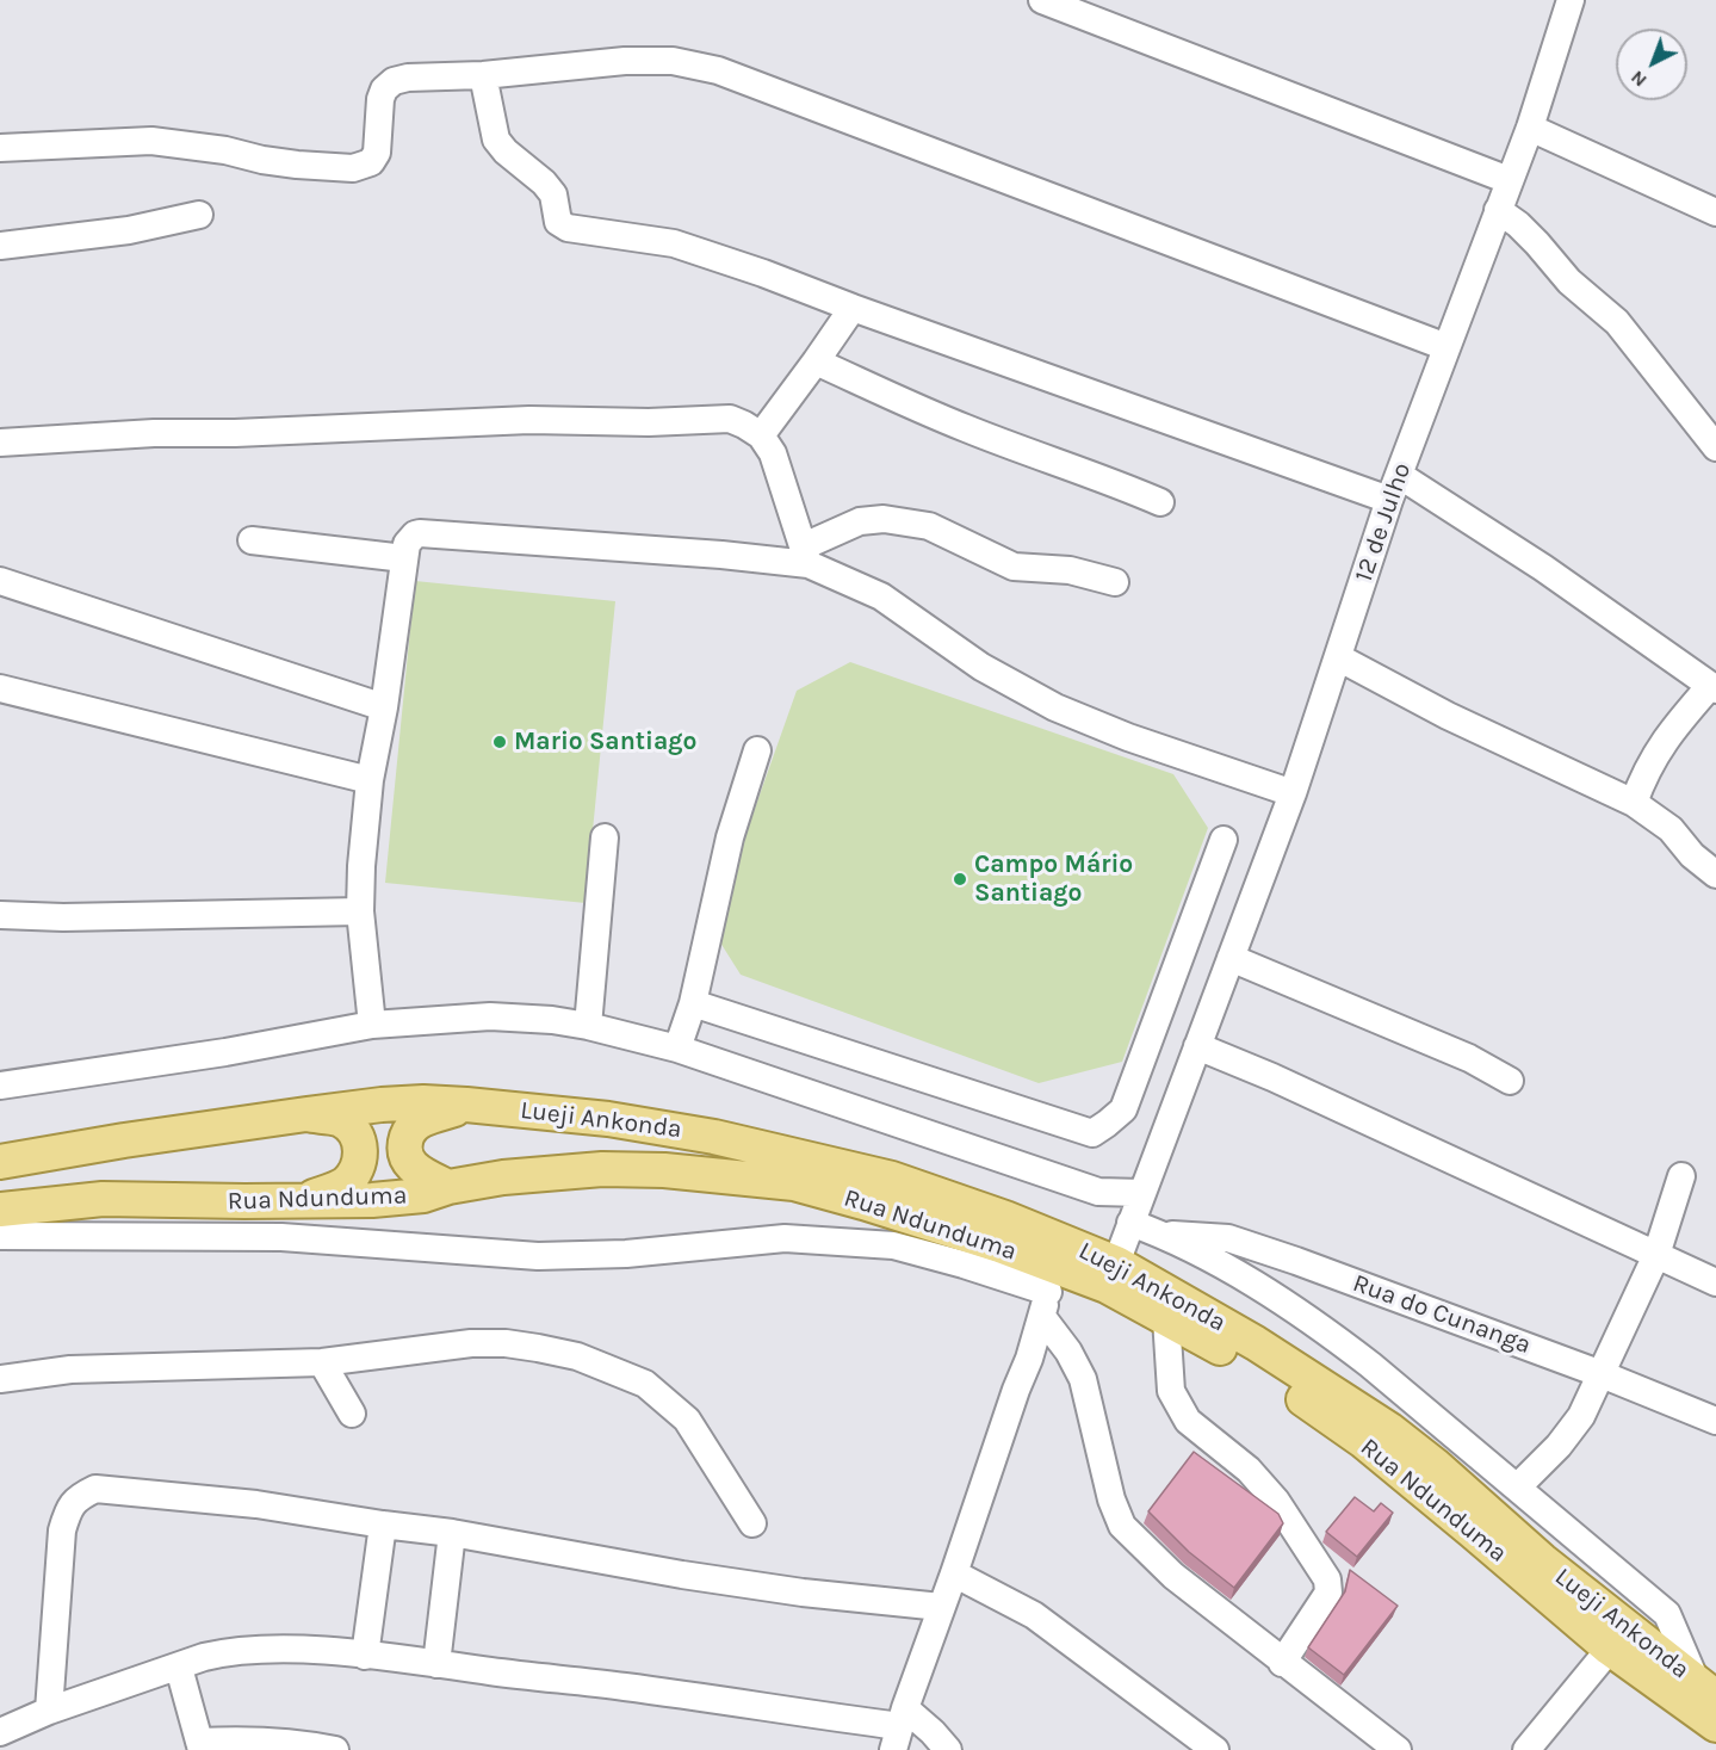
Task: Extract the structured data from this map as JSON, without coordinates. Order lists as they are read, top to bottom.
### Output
{
  "streets": {
    "main road": ["Lueji Ankonda", "Rua Ndunduma"],
    "street": ["12 de Julho", "Rua do Cunanga"]
  },
  "crossings": [
    ["12 de Julho", "Lueji Ankonda"],
    ["Lueji Ankonda", "Rua do Cunanga"]
  ],
  "places": ["Mario Santiago", "Campo Mário Santiago"],
  "north": "bottom left"
}
